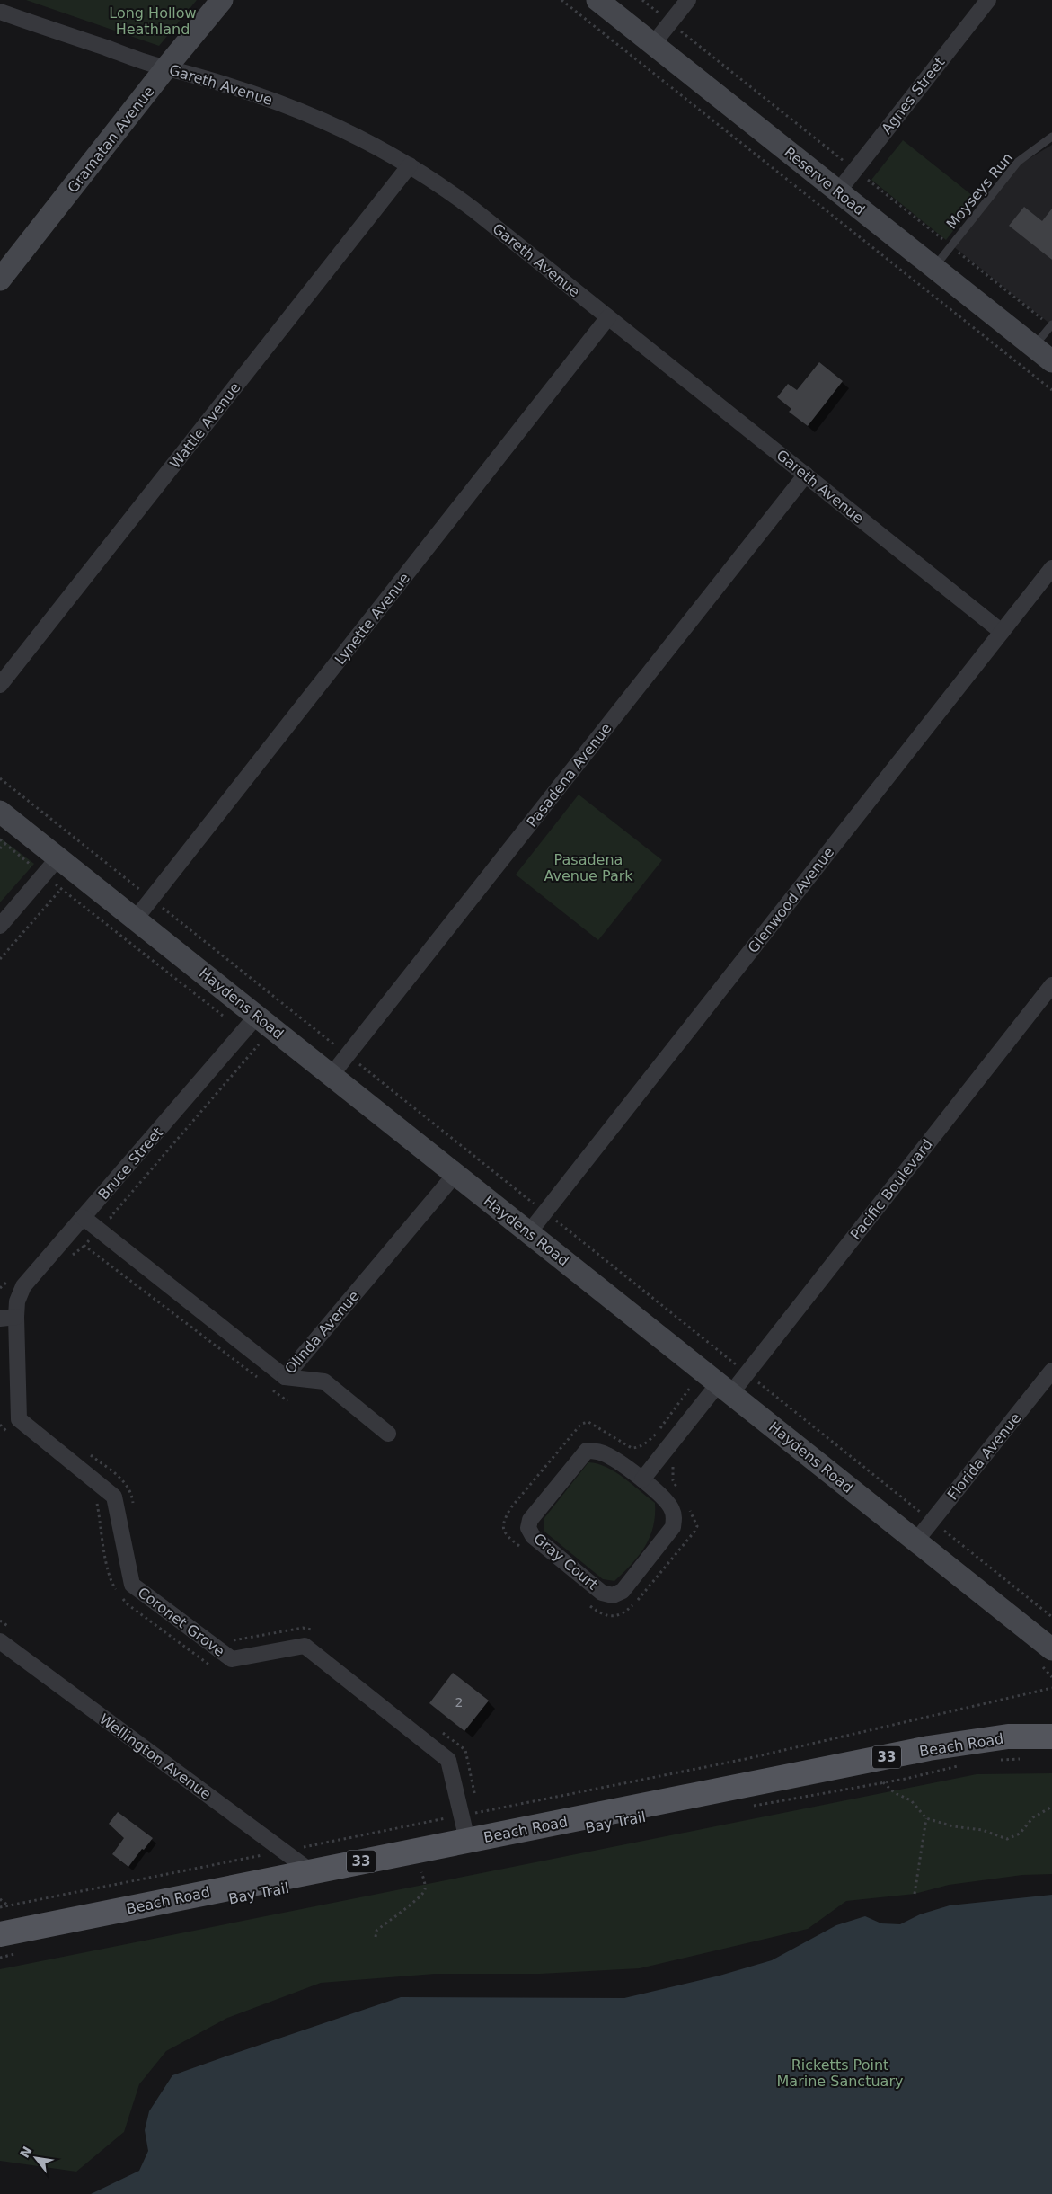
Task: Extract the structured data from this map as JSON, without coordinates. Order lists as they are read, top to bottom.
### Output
{
  "streets": {
    "main road": ["Beach Road", "33"],
    "street": [
      "Gareth Avenue",
      "Agnes Street",
      "Gramatan Avenue",
      "Reserve Road",
      "Wattle Avenue",
      "Lynette Avenue",
      "Pasadena Avenue",
      "Glenwood Avenue",
      "Haydens Road",
      "Bruce Street",
      "Pacific Boulevard",
      "Olinda Avenue",
      "Florida Avenue",
      "Gray Court",
      "Coronet Grove",
      "Wellington Avenue"
    ],
    "lane": ["Moyseys Run"]
  },
  "crossings": [
    ["Gareth Avenue", "Gramatan Avenue"],
    ["Gareth Avenue", "Wattle Avenue"],
    ["Gareth Avenue", "Lynette Avenue"],
    ["Gareth Avenue", "Pasadena Avenue"],
    ["Gareth Avenue", "Glenwood Avenue"],
    ["Agnes Street", "Reserve Road"],
    ["Reserve Road", "Moyseys Run"],
    ["Lynette Avenue", "Haydens Road"],
    ["Pasadena Avenue", "Haydens Road"],
    ["Glenwood Avenue", "Haydens Road"],
    ["Haydens Road", "Bruce Street"],
    ["Haydens Road", "Pacific Boulevard"],
    ["Haydens Road", "Olinda Avenue"],
    ["Haydens Road", "Florida Avenue"],
    ["Bruce Street", "Olinda Avenue"],
    ["Bruce Street", "Coronet Grove"],
    ["Coronet Grove", "Beach Road"],
    ["Beach Road", "Wellington Avenue"]
  ],
  "parks": ["Long Hollow Heathland", "Pasadena Avenue Park", "Ricketts Point Marine Sanctuary"],
  "house_numbers": ["2"],
  "north": "top left"
}
